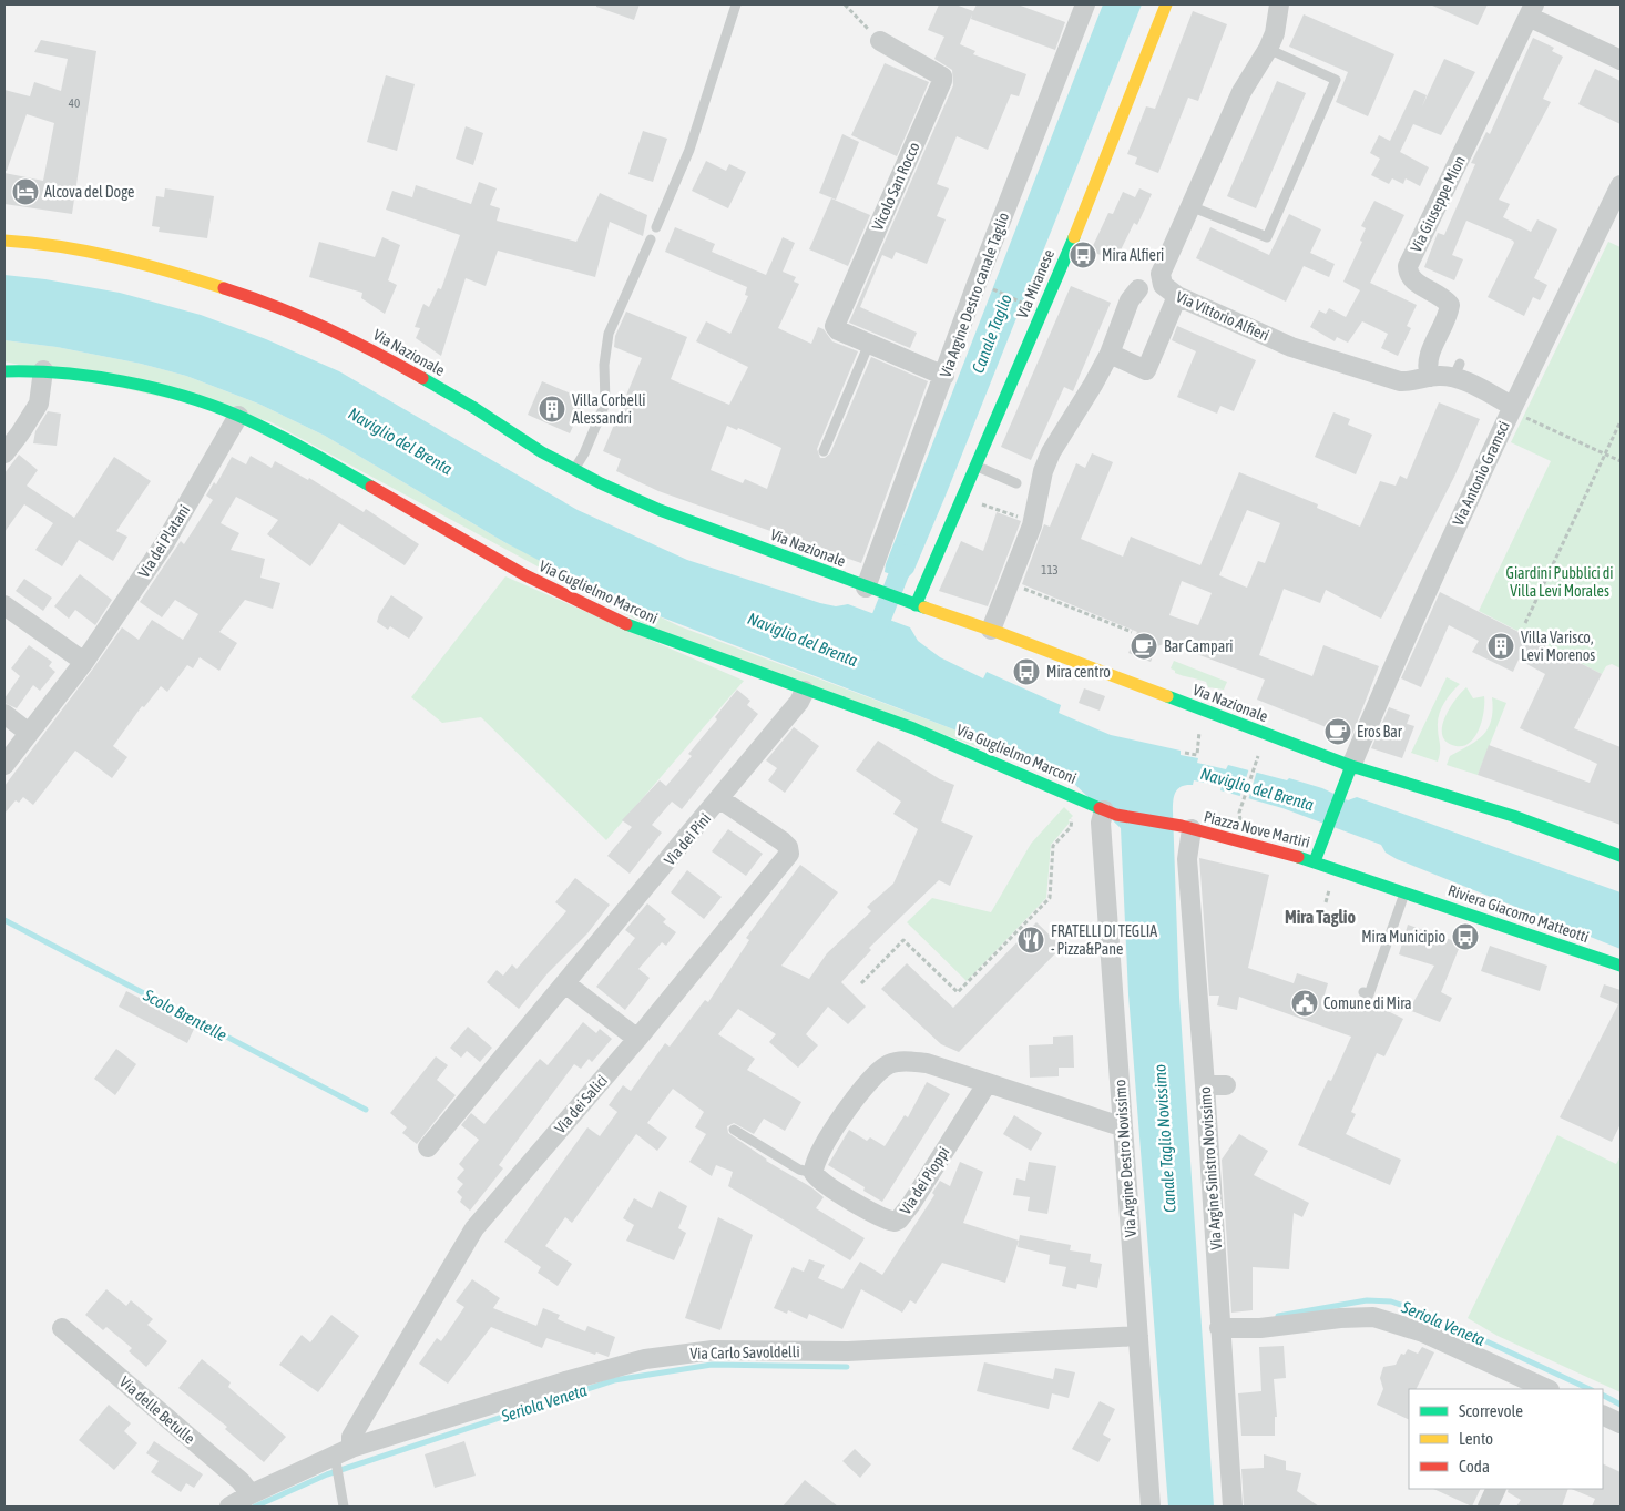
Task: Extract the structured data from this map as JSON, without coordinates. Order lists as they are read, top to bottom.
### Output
{
  "streets": {
    "main road": [
      "Via Miranese",
      "Via Nazionale",
      "Via Guglielmo Marconi",
      "Piazza Nove Martiri",
      "Riviera Giacomo Matteotti"
    ],
    "street": [
      "Vicolo San Rocco",
      "Via Giuseppe Mion",
      "Via Argine Destro canale Taglio",
      "Via Vittorio Alfieri",
      "Via Antonio Gramsci",
      "Via dei Platani",
      "Via dei Pini",
      "Via dei Salici",
      "Via Argine Destro Novissimo",
      "Via Argine Sinistro Novissimo",
      "Via dei Pioppi",
      "Via Carlo Savoldelli",
      "Via delle Betulle"
    ]
  },
  "crossings": [
    ["Vicolo San Rocco", "Via Argine Destro canale Taglio"],
    ["Via Giuseppe Mion", "Via Vittorio Alfieri"],
    ["Via Miranese", "Via Nazionale"],
    ["Via Argine Destro canale Taglio", "Via Nazionale"],
    ["Via Vittorio Alfieri", "Via Antonio Gramsci"],
    ["Via Nazionale", "Via Antonio Gramsci"],
    ["Via Nazionale", "Piazza Nove Martiri"],
    ["Via Antonio Gramsci", "Piazza Nove Martiri"],
    ["Via dei Platani", "Via Guglielmo Marconi"],
    ["Via Guglielmo Marconi", "Piazza Nove Martiri"],
    ["Via Guglielmo Marconi", "Via dei Pini"],
    ["Via Guglielmo Marconi", "Via Argine Destro Novissimo"],
    ["Via Guglielmo Marconi", "Via Argine Sinistro Novissimo"],
    ["Piazza Nove Martiri", "Riviera Giacomo Matteotti"],
    ["Piazza Nove Martiri", "Via Argine Sinistro Novissimo"],
    ["Via dei Pini", "Via dei Salici"],
    ["Via dei Salici", "Via Carlo Savoldelli"],
    ["Via Argine Destro Novissimo", "Via Carlo Savoldelli"],
    ["Via Carlo Savoldelli", "Via delle Betulle"]
  ],
  "districts": ["Mira Taglio"],
  "water": [
    "Canale Taglio",
    "Naviglio del Brenta",
    "Scolo Brentelle",
    "Canale Taglio Novissimo",
    "Seriola Veneta"
  ],
  "parks": ["Giardini Pubblici di Villa Levi Morales"],
  "places": {
    "hotel": ["Alcova del Doge"],
    "bus stop": ["Mira Alfieri", "Mira centro", "Mira Municipio"],
    "building": ["Villa Corbelli Alessandri", "Villa Varisco, Levi Morenos"],
    "cafe": ["Bar Campari", "Eros Bar"],
    "restaurant": ["FRATELLI DI TEGLIA - Pizza&Pane"],
    "public building": ["Comune di Mira"]
  },
  "house_numbers": ["40", "113"],
  "legend": ["Scorrevole", "Lento", "Coda"]
}
